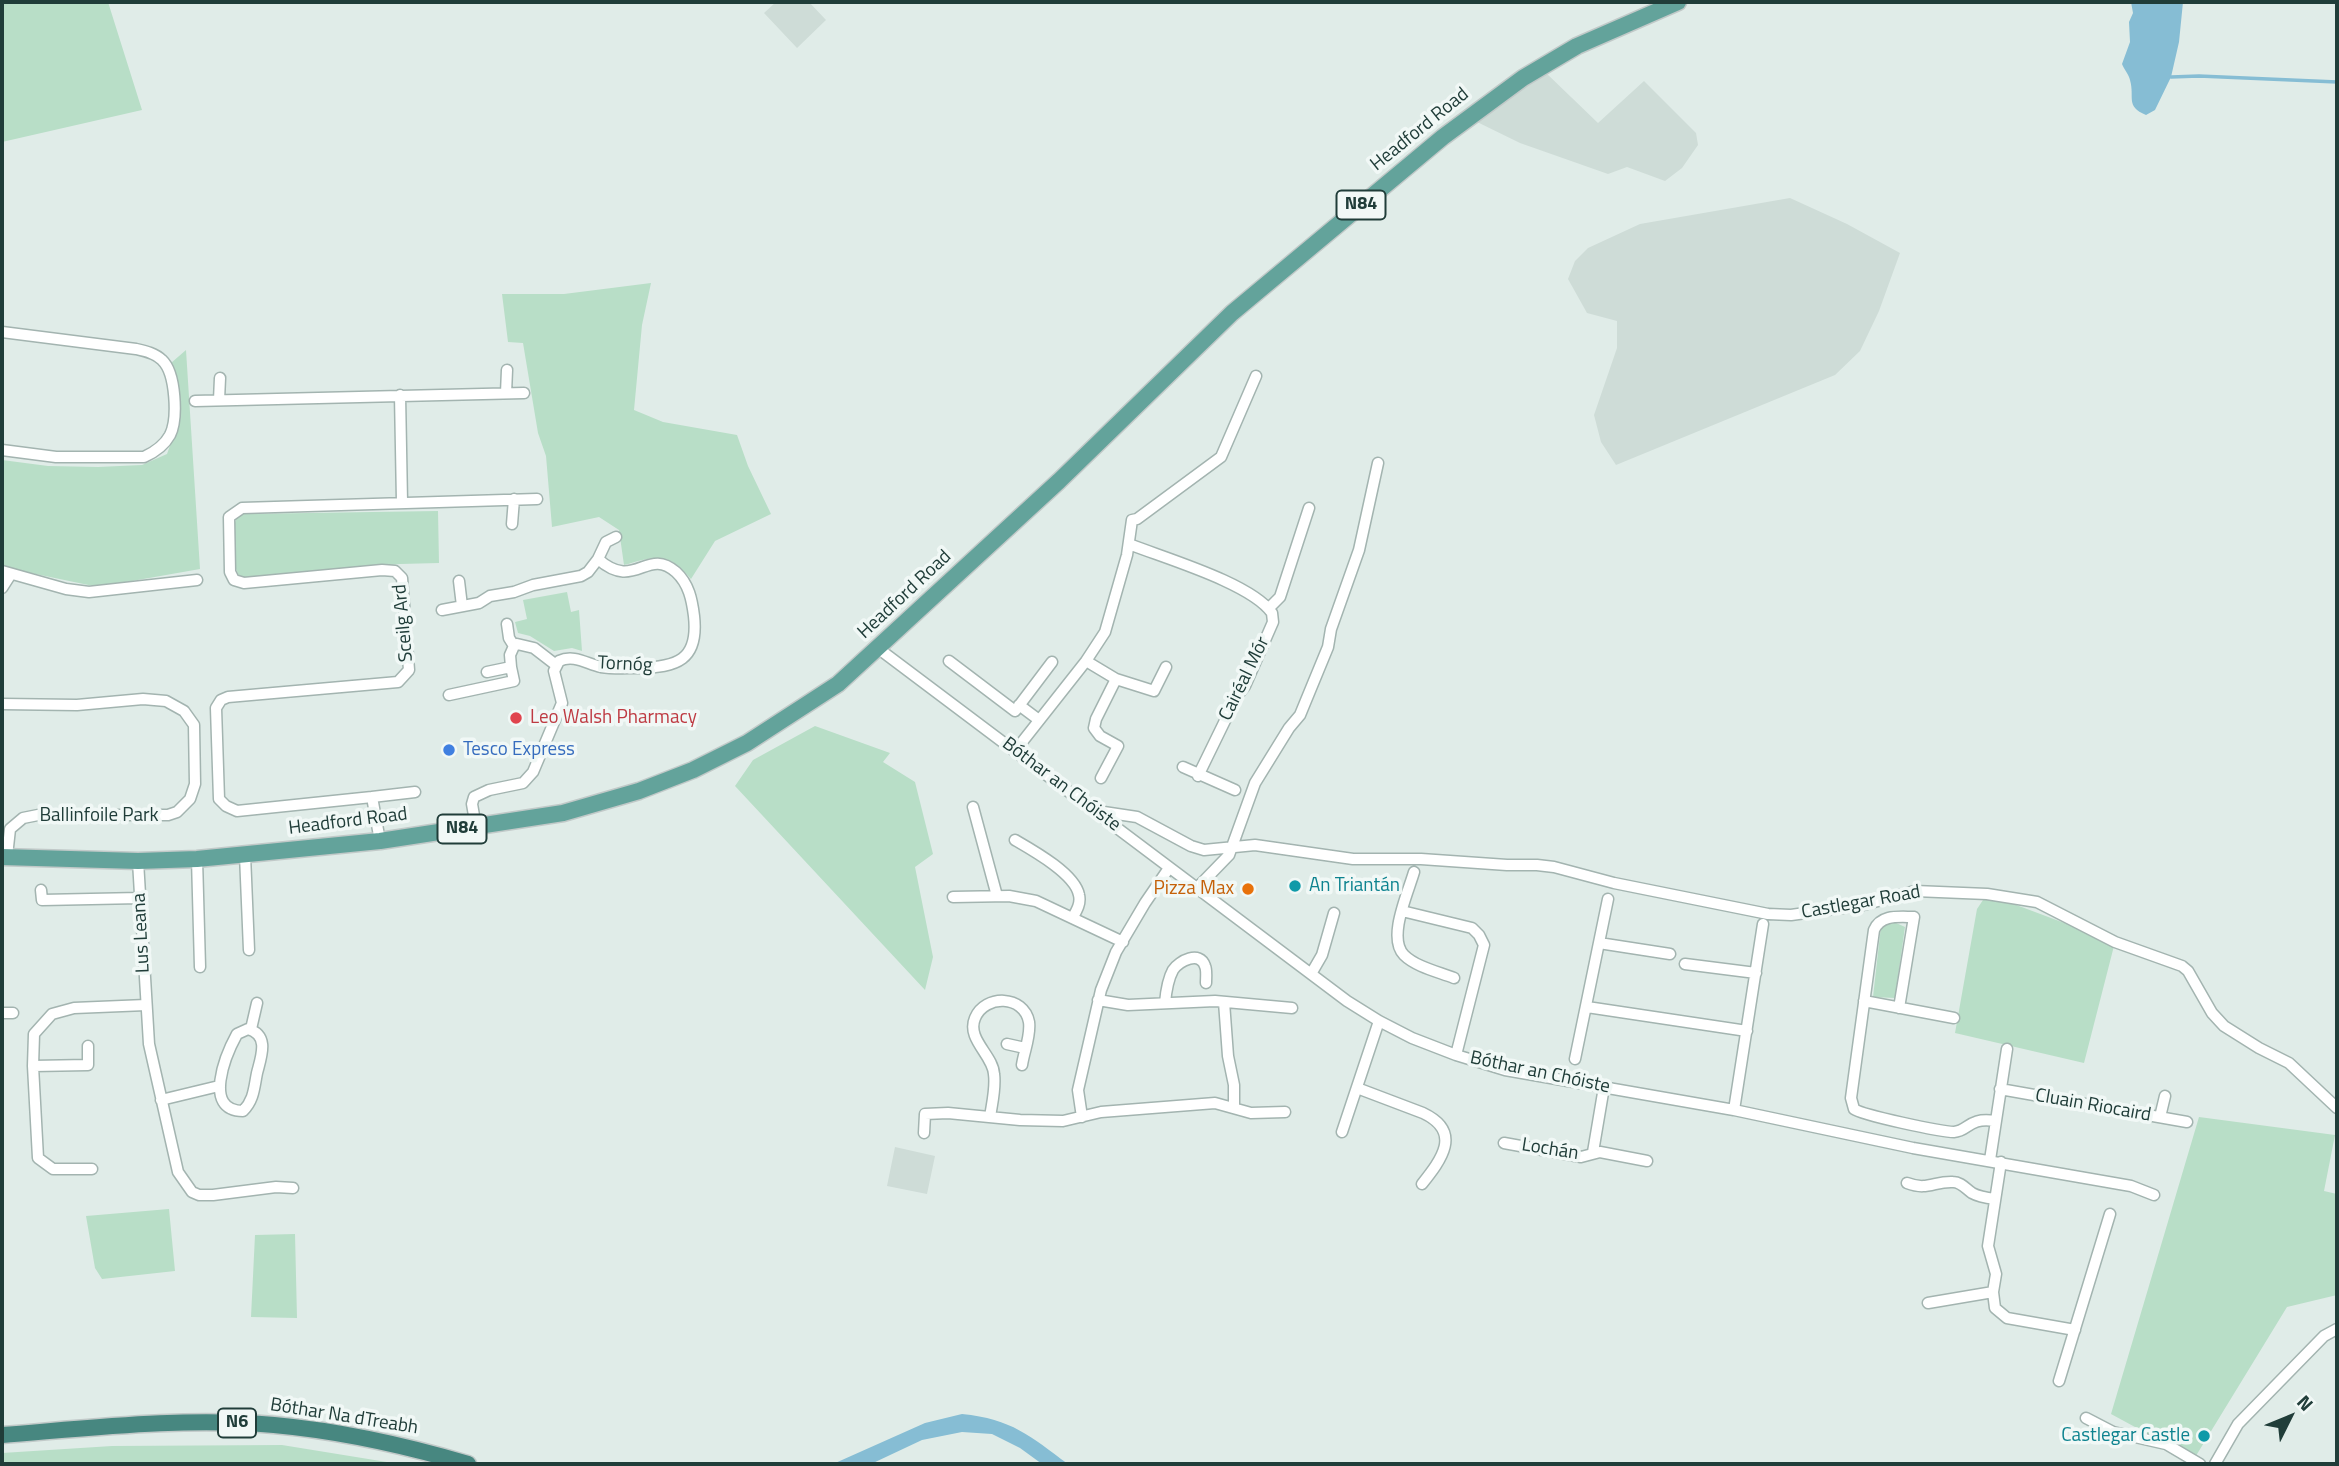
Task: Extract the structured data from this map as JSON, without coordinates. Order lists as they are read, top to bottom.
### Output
{
  "streets": {
    "highway": ["Bóthar Na dTreabh", "N6"],
    "main road": ["Headford Road", "N84"],
    "street": [
      "Sceilg Ard",
      "Tornóg",
      "Cairéal Mór",
      "Bóthar an Chóiste",
      "Ballinfoile Park",
      "Castlegar Road",
      "Lus Leana",
      "Cluain Riocaird",
      "Lochán"
    ]
  },
  "crossings": [
    ["Headford Road", "Bóthar an Chóiste"],
    ["Headford Road", "Ballinfoile Park"],
    ["Headford Road", "Lus Leana"],
    ["Bóthar an Chóiste", "Castlegar Road"],
    ["Bóthar an Chóiste", "Lochán"]
  ],
  "places": [
    "Leo Walsh Pharmacy",
    "Tesco Express",
    "An Triantán",
    "Pizza Max",
    "Castlegar Castle"
  ],
  "north": "top right"
}
